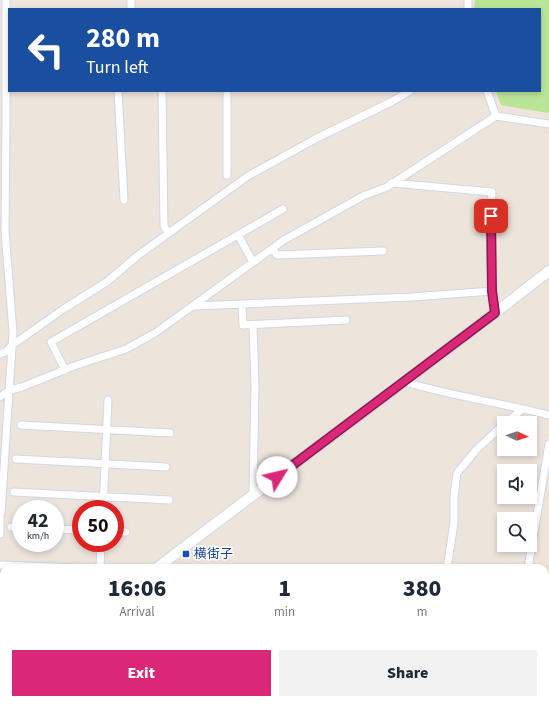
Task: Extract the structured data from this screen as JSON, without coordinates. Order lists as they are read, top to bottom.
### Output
{
  "places": {
    "transit": ["横街子"]
  },
  "north": "right",
  "page": {
    "turn": ["280 m", "Turn left"],
    "speed": "42 km/h",
    "limit": "50",
    "eta": [
      "16:06",
      "Arrival",
      "1",
      "min",
      "380",
      "m"
    ],
    "buttons": ["Exit", "Share"]
  }
}
